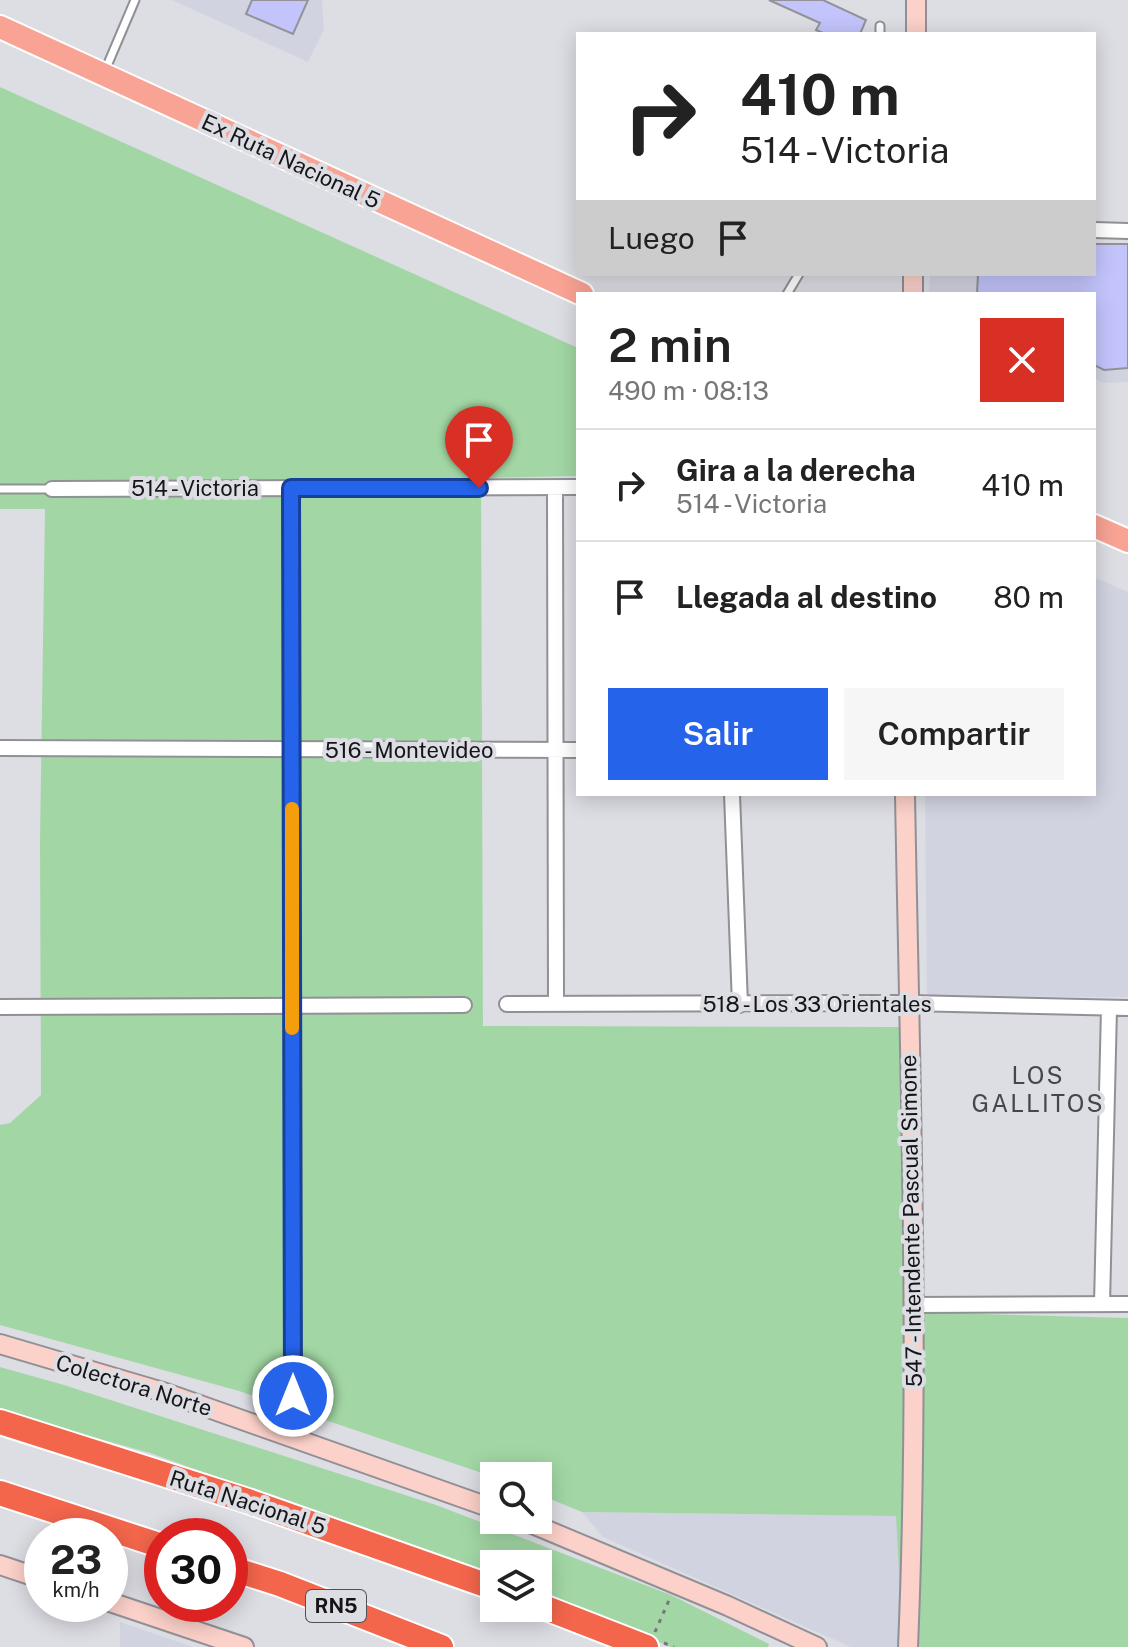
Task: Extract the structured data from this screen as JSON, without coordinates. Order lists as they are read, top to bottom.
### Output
{
  "streets": {
    "highway": ["Ruta Nacional 5", "RN5"],
    "main road": ["Ex Ruta Nacional 5"],
    "street": [
      "514 - Victoria",
      "516 - Montevideo",
      "518 - Los 33 Orientales",
      "547 - Intendente Pascual Simone",
      "Colectora Norte"
    ]
  },
  "crossings": [
    ["518 - Los 33 Orientales", "547 - Intendente Pascual Simone"]
  ],
  "districts": ["LOS GALLITOS"],
  "page": {
    "turn": ["410 m", "514 - Victoria"],
    "then": "Luego",
    "heading": ["2 min", "490 m · 08:13"],
    "list": [
      {
        "name": "Gira a la derecha",
        "note": "514 - Victoria",
        "value": "410 m"
      },
      {
        "name": "Llegada al destino",
        "value": "80 m"
      }
    ],
    "buttons": ["Salir", "Compartir"],
    "speed": "23 km/h",
    "limit": "30"
  }
}
